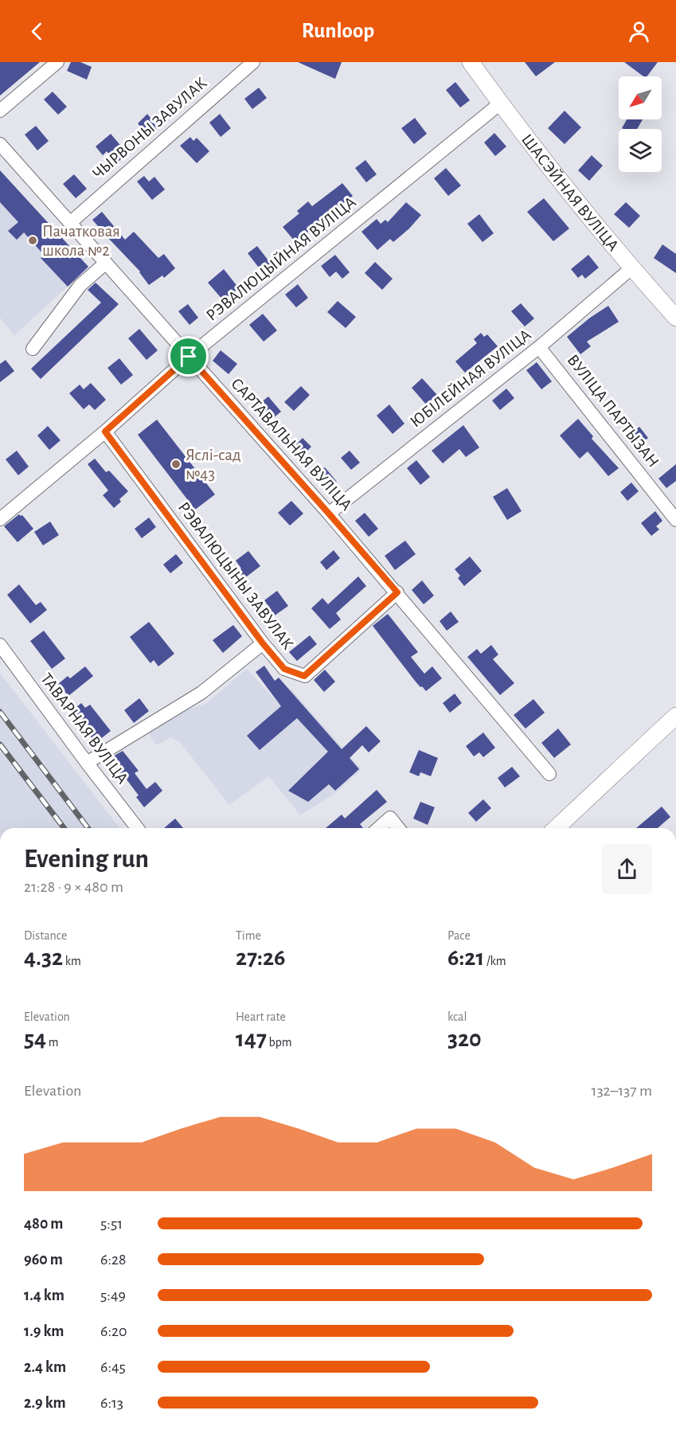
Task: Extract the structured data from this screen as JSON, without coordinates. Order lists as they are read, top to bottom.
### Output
{
  "streets": {
    "main road": ["ШАСЭЙНАЯ ВУЛІЦА"],
    "street": [
      "ЧЫРВОНЫ ЗАВУЛАК",
      "РЭВАЛЮЦЫЙНАЯ ВУЛІЦА",
      "ЮБІЛЕЙНАЯ ВУЛІЦА",
      "ВУЛІЦА ПАРТЫЗАН",
      "САРТАВАЛЬНАЯ ВУЛІЦА",
      "РЭВАЛЮЦЫНЫ ЗАВУЛАК",
      "ТАВАРНАЯ ВУЛІЦА"
    ]
  },
  "crossings": [
    ["ЧЫРВОНЫ ЗАВУЛАК", "САРТАВАЛЬНАЯ ВУЛІЦА"],
    ["ШАСЭЙНАЯ ВУЛІЦА", "РЭВАЛЮЦЫЙНАЯ ВУЛІЦА"],
    ["ШАСЭЙНАЯ ВУЛІЦА", "ЮБІЛЕЙНАЯ ВУЛІЦА"],
    ["РЭВАЛЮЦЫЙНАЯ ВУЛІЦА", "САРТАВАЛЬНАЯ ВУЛІЦА"],
    ["РЭВАЛЮЦЫЙНАЯ ВУЛІЦА", "РЭВАЛЮЦЫНЫ ЗАВУЛАК"],
    ["ЮБІЛЕЙНАЯ ВУЛІЦА", "ВУЛІЦА ПАРТЫЗАН"],
    ["ЮБІЛЕЙНАЯ ВУЛІЦА", "САРТАВАЛЬНАЯ ВУЛІЦА"],
    ["САРТАВАЛЬНАЯ ВУЛІЦА", "РЭВАЛЮЦЫНЫ ЗАВУЛАК"]
  ],
  "places": ["Пачатковая школа №2", "Яслі-сад №43"],
  "north": "bottom left",
  "page": {
    "header": "Runloop",
    "heading": ["Evening run", "21:28 · 9 × 480 m"],
    "stats": [
      ["Distance", "4.32 km"],
      ["Time", "27:26"],
      ["Pace", "6:21 /km"],
      ["Elevation", "54 m"],
      ["Heart rate", "147 bpm"],
      ["kcal", "320"]
    ],
    "chart": ["Elevation", "132–137 m"],
    "list": [
      {
        "name": "480 m",
        "note": "5:51"
      },
      {
        "name": "960 m",
        "note": "6:28"
      },
      {
        "name": "1.4 km",
        "note": "5:49"
      },
      {
        "name": "1.9 km",
        "note": "6:20"
      },
      {
        "name": "2.4 km",
        "note": "6:45"
      },
      {
        "name": "2.9 km",
        "note": "6:13"
      }
    ]
  }
}
